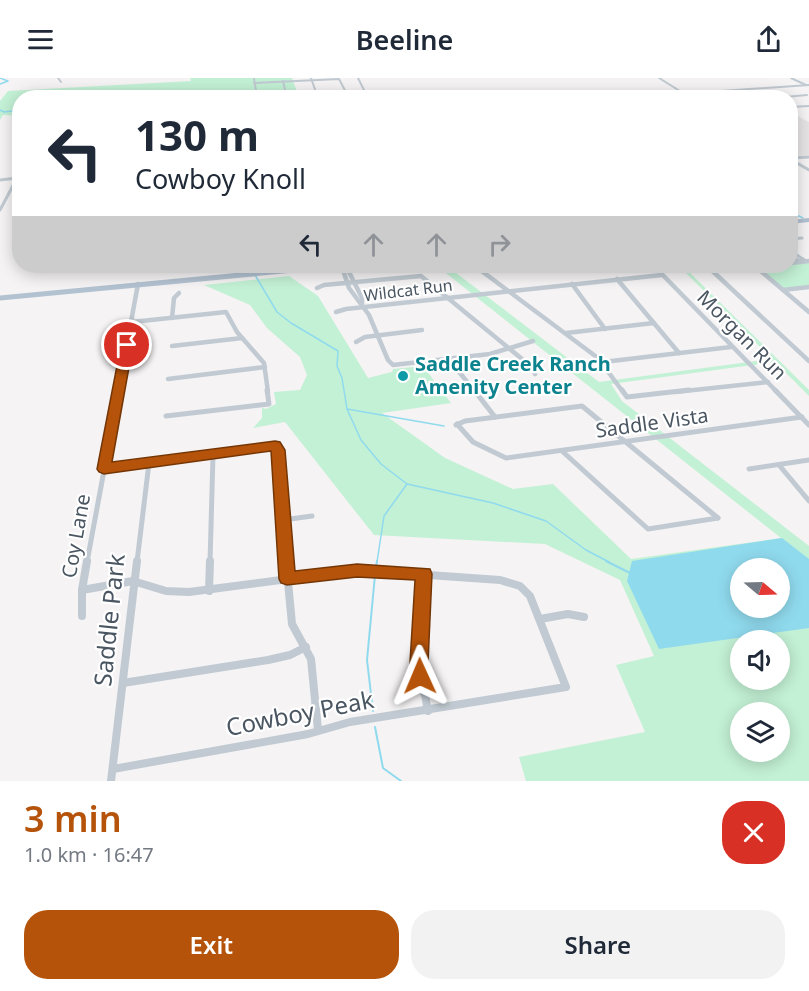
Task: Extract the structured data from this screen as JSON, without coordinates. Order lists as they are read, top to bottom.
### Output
{
  "streets": {
    "street": [
      "Wildcat Run",
      "Morgan Run",
      "Saddle Vista",
      "Coy Lane",
      "Saddle Park",
      "Cowboy Peak"
    ]
  },
  "crossings": [
    ["Wildcat Run", "Morgan Run"],
    ["Morgan Run", "Saddle Vista"],
    ["Saddle Park", "Cowboy Peak"]
  ],
  "places": ["Saddle Creek Ranch Amenity Center"],
  "north": "right",
  "page": {
    "header": "Beeline",
    "turn": ["130 m", "Cowboy Knoll"],
    "heading": ["3 min", "1.0 km · 16:47"],
    "buttons": ["Exit", "Share"]
  }
}
